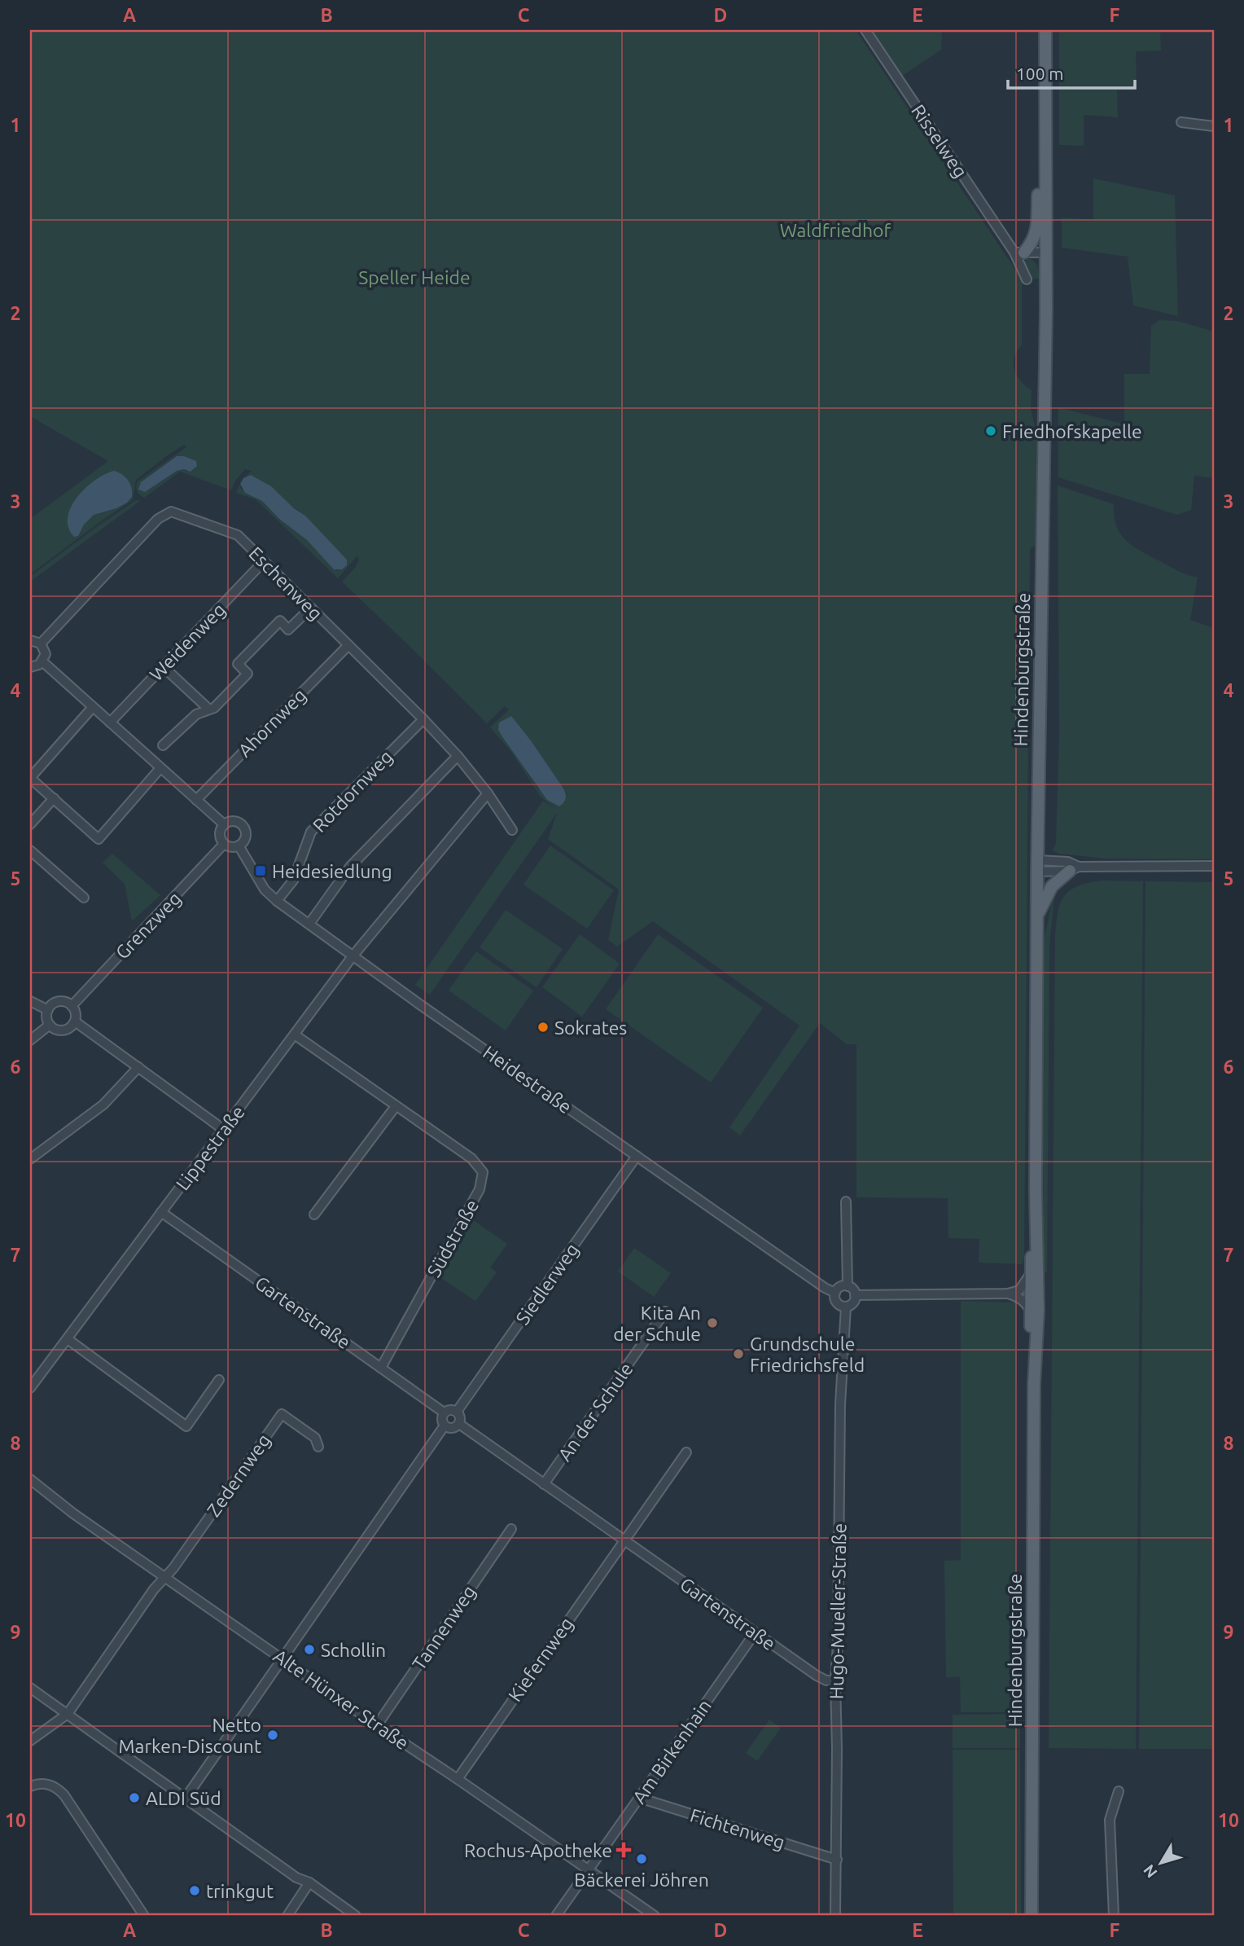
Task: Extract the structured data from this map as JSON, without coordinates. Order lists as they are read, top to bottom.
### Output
{
  "streets": {
    "main road": ["Hindenburgstraße"],
    "street": [
      "Risselweg",
      "Eschenweg",
      "Weidenweg",
      "Ahornweg",
      "Rotdornweg",
      "Grenzweg",
      "Heidestraße",
      "Lippestraße",
      "Südstraße",
      "Siedlerweg",
      "Gartenstraße",
      "An der Schule",
      "Zedernweg",
      "Hugo-Mueller-Straße",
      "Tannenweg",
      "Kiefernweg",
      "Alte Hünxer Straße",
      "Am Birkenhain",
      "Fichtenweg"
    ]
  },
  "crossings": [
    ["Risselweg", "Hindenburgstraße"],
    ["Eschenweg", "Weidenweg"],
    ["Eschenweg", "Ahornweg"],
    ["Eschenweg", "Rotdornweg"],
    ["Rotdornweg", "Heidestraße"],
    ["Grenzweg", "Heidestraße"],
    ["Heidestraße", "Lippestraße"],
    ["Heidestraße", "Siedlerweg"],
    ["Heidestraße", "Hugo-Mueller-Straße"],
    ["Lippestraße", "Südstraße"],
    ["Lippestraße", "Gartenstraße"],
    ["Südstraße", "Gartenstraße"],
    ["Siedlerweg", "Gartenstraße"],
    ["Gartenstraße", "An der Schule"],
    ["Gartenstraße", "Hugo-Mueller-Straße"],
    ["Gartenstraße", "Kiefernweg"],
    ["Gartenstraße", "Am Birkenhain"],
    ["Zedernweg", "Alte Hünxer Straße"],
    ["Hugo-Mueller-Straße", "Fichtenweg"],
    ["Tannenweg", "Alte Hünxer Straße"],
    ["Kiefernweg", "Alte Hünxer Straße"],
    ["Alte Hünxer Straße", "Am Birkenhain"],
    ["Am Birkenhain", "Fichtenweg"]
  ],
  "parks": ["Waldfriedhof", "Speller Heide"],
  "places": {
    "other": [
      "Friedhofskapelle",
      "Sokrates",
      "Kita An der Schule",
      "Grundschule Friedrichsfeld",
      "Schollin",
      "Netto Marken-Discount",
      "ALDI Süd",
      "Bäckerei Jöhren",
      "trinkgut"
    ],
    "transit": ["Heidesiedlung"],
    "health": ["Rochus-Apotheke"]
  },
  "scale_bar": "100 m",
  "north": "bottom left",
  "grid": {
    "columns": [
      "A",
      "B",
      "C",
      "D",
      "E",
      "F"
    ],
    "rows": [
      "1",
      "2",
      "3",
      "4",
      "5",
      "6",
      "7",
      "8",
      "9",
      "10"
    ]
  }
}
